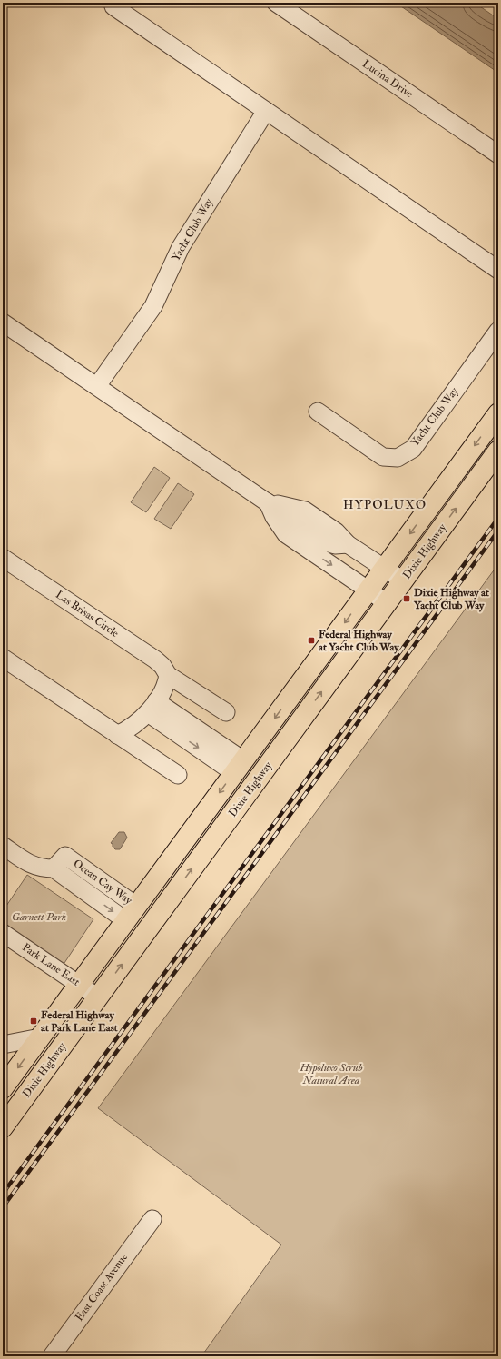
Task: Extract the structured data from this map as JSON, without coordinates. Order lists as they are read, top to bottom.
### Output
{
  "streets": {
    "main road": ["Dixie Highway"],
    "street": [
      "Lucina Drive",
      "Yacht Club Way",
      "Las Brisas Circle",
      "Ocean Cay Way",
      "Park Lane East",
      "East Coast Avenue"
    ]
  },
  "crossings": [
    ["Dixie Highway", "Ocean Cay Way"],
    ["Dixie Highway", "Park Lane East"]
  ],
  "districts": ["HYPOLUXO"],
  "parks": ["Garnett Park", "Hypoluxo Scrub Natural Area"],
  "places": {
    "transit": ["Dixie Highway at Yacht Club Way", "Federal Highway at Yacht Club Way", "Federal Highway at Park Lane East"]
  }
}
